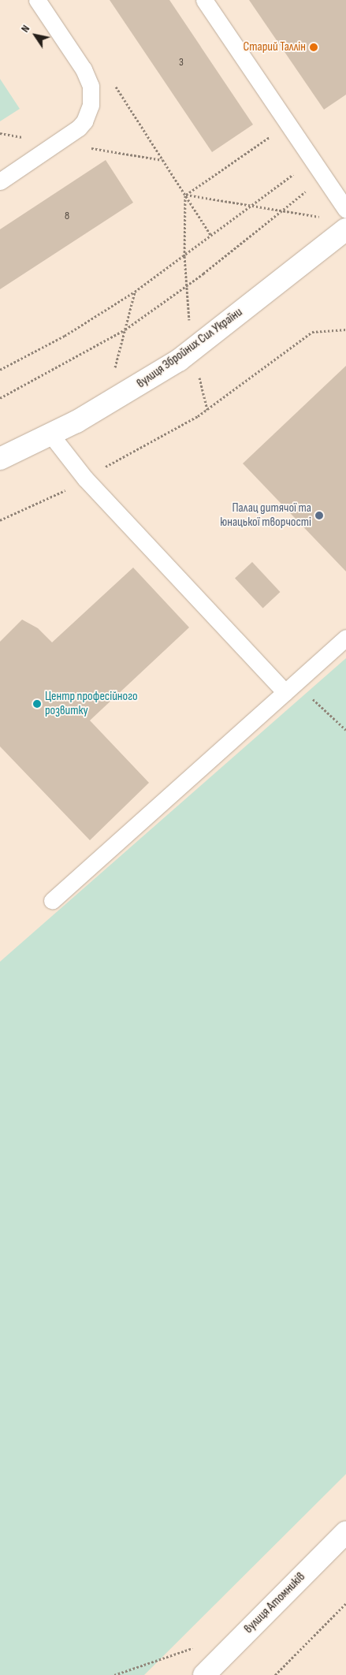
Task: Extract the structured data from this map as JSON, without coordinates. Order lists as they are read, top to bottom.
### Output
{
  "streets": {
    "street": ["вулиця Збройних Сил України", "вулиця Атомників"]
  },
  "places": ["Старий Таллін", "Палац дитячої та юнацької творчості", "Центр професійного розвитку"],
  "house_numbers": ["3", "8"],
  "north": "top left"
}
